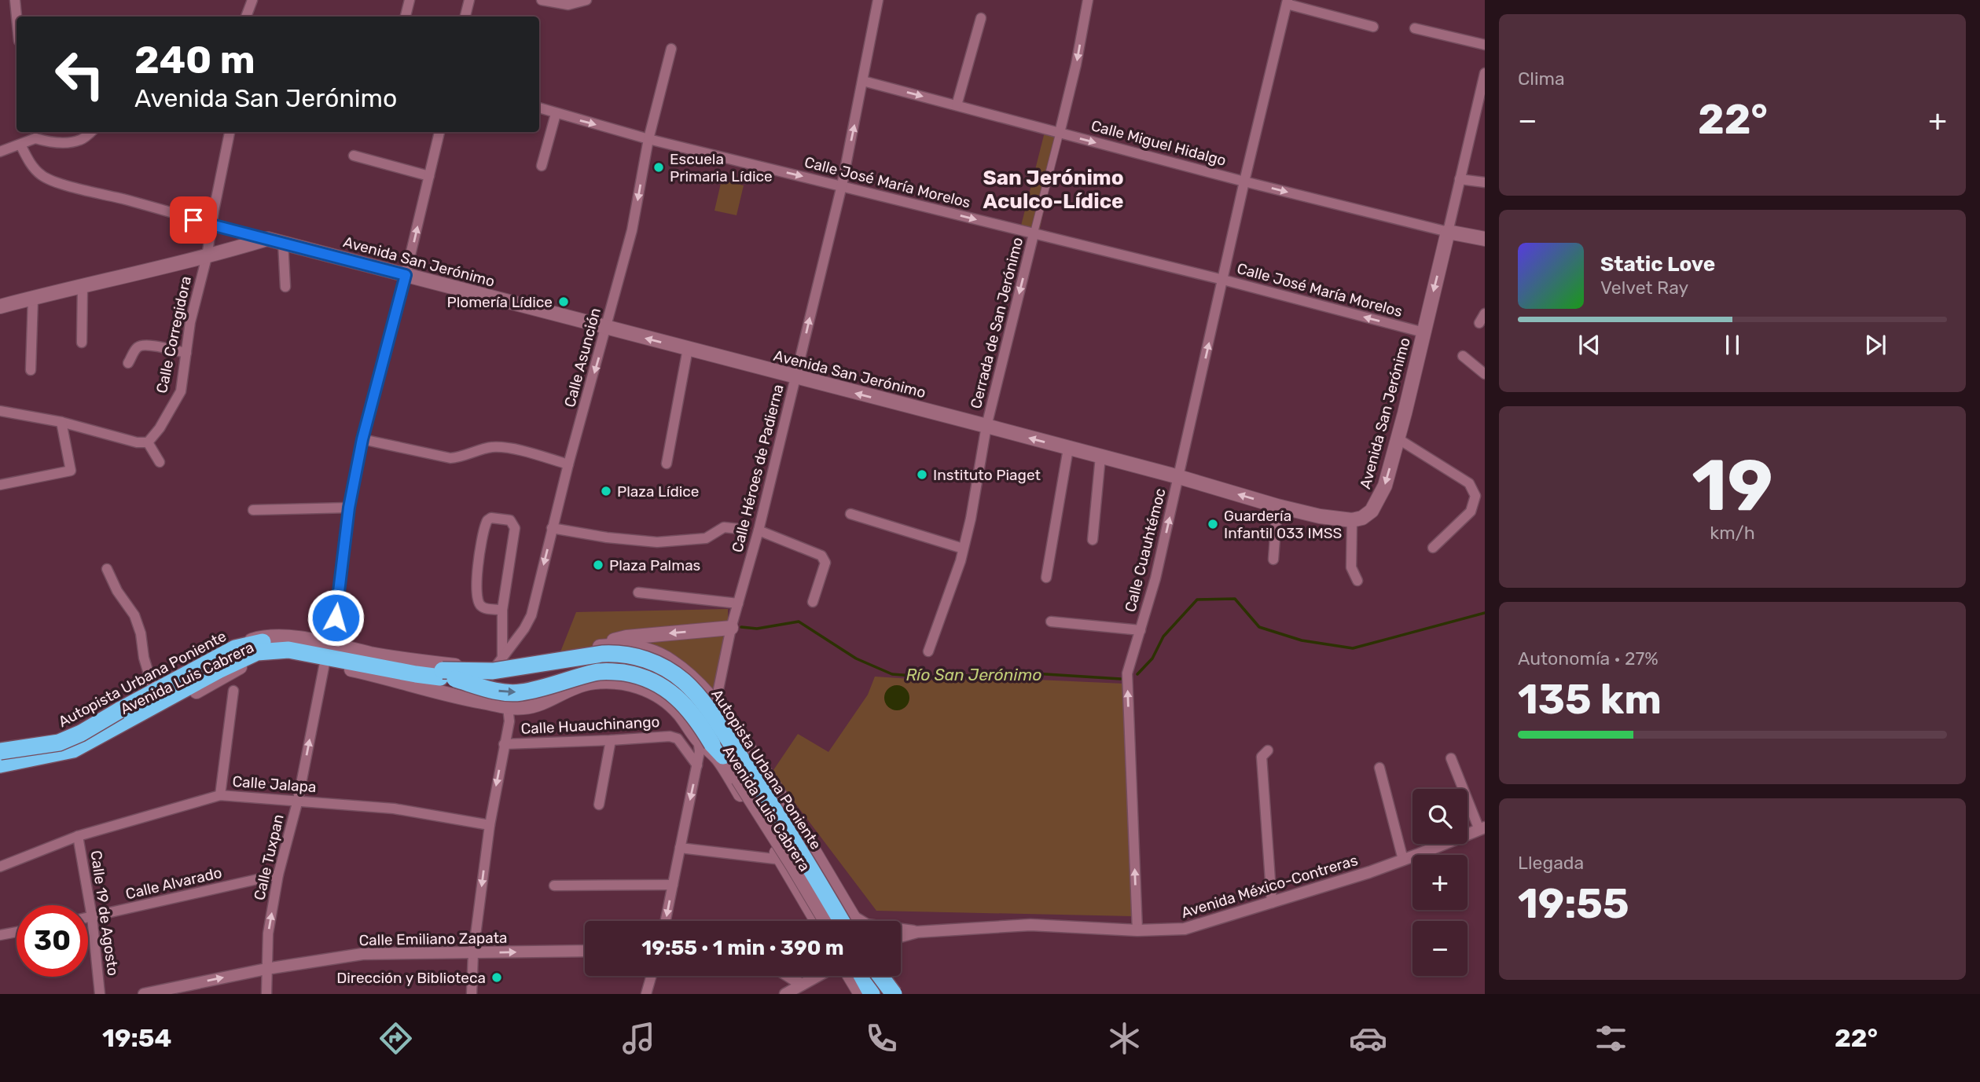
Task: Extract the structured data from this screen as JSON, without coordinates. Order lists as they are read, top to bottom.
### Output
{
  "streets": {
    "highway": ["Autopista Urbana Poniente"],
    "main road": ["Avenida San Jerónimo", "Avenida Luis Cabrera"],
    "street": [
      "Calle Miguel Hidalgo",
      "Calle José María Morelos",
      "Cerrada de San Jerónimo",
      "Calle Corregidora",
      "Calle Asunción",
      "Calle Héroes de Padierna",
      "Calle Cuauhtémoc",
      "Calle Huauchinango",
      "Calle Jalapa",
      "Calle Tuxpan",
      "Calle Alvarado",
      "Avenida México-Contreras",
      "Calle 19 de Agosto",
      "Calle Emiliano Zapata"
    ]
  },
  "crossings": [
    ["Calle Miguel Hidalgo", "Avenida San Jerónimo"],
    ["Calle Miguel Hidalgo", "Cerrada de San Jerónimo"],
    ["Calle Miguel Hidalgo", "Calle Héroes de Padierna"],
    ["Calle Miguel Hidalgo", "Calle Cuauhtémoc"],
    ["Calle José María Morelos", "Avenida San Jerónimo"],
    ["Calle José María Morelos", "Cerrada de San Jerónimo"],
    ["Calle José María Morelos", "Calle Asunción"],
    ["Calle José María Morelos", "Calle Héroes de Padierna"],
    ["Calle José María Morelos", "Calle Cuauhtémoc"],
    ["Avenida San Jerónimo", "Cerrada de San Jerónimo"],
    ["Avenida San Jerónimo", "Calle Corregidora"],
    ["Avenida San Jerónimo", "Calle Asunción"],
    ["Avenida San Jerónimo", "Calle Héroes de Padierna"],
    ["Avenida San Jerónimo", "Calle Cuauhtémoc"],
    ["Calle Asunción", "Avenida Luis Cabrera"],
    ["Calle Héroes de Padierna", "Avenida Luis Cabrera"],
    ["Calle Cuauhtémoc", "Avenida México-Contreras"],
    ["Avenida Luis Cabrera", "Autopista Urbana Poniente"],
    ["Avenida Luis Cabrera", "Calle Tuxpan"],
    ["Calle Jalapa", "Calle Tuxpan"],
    ["Calle Jalapa", "Calle 19 de Agosto"],
    ["Calle Tuxpan", "Calle Alvarado"],
    ["Calle Tuxpan", "Calle Emiliano Zapata"],
    ["Calle Alvarado", "Calle 19 de Agosto"]
  ],
  "one_way": [
    "Calle Miguel Hidalgo",
    "Cerrada de San Jerónimo",
    "Calle Asunción",
    "Calle Héroes de Padierna",
    "Calle Cuauhtémoc",
    "Calle Emiliano Zapata"
  ],
  "districts": ["San Jerónimo Aculco-Lídice"],
  "water": ["Río San Jerónimo"],
  "places": [
    "Escuela Primaria Lídice",
    "Plomería Lídice",
    "Instituto Piaget",
    "Plaza Lídice",
    "Guardería Infantil 033 IMSS",
    "Plaza Palmas",
    "Dirección y Biblioteca"
  ],
  "page": {
    "tile": [
      "Clima",
      ["19", "km/h"],
      ["Autonomía · 27%", "135 km"],
      ["Llegada", "19:55"]
    ],
    "turn": ["240 m", "Avenida San Jerónimo"],
    "heat": ["−", "22°", "+"],
    "song": ["Static Love", "Velvet Ray"],
    "map_buttons": ["+", "−"],
    "limit": "30",
    "trip": "19:55 · 1 min · 390 m",
    "tabs": ["19:54", "22°"]
  }
}
